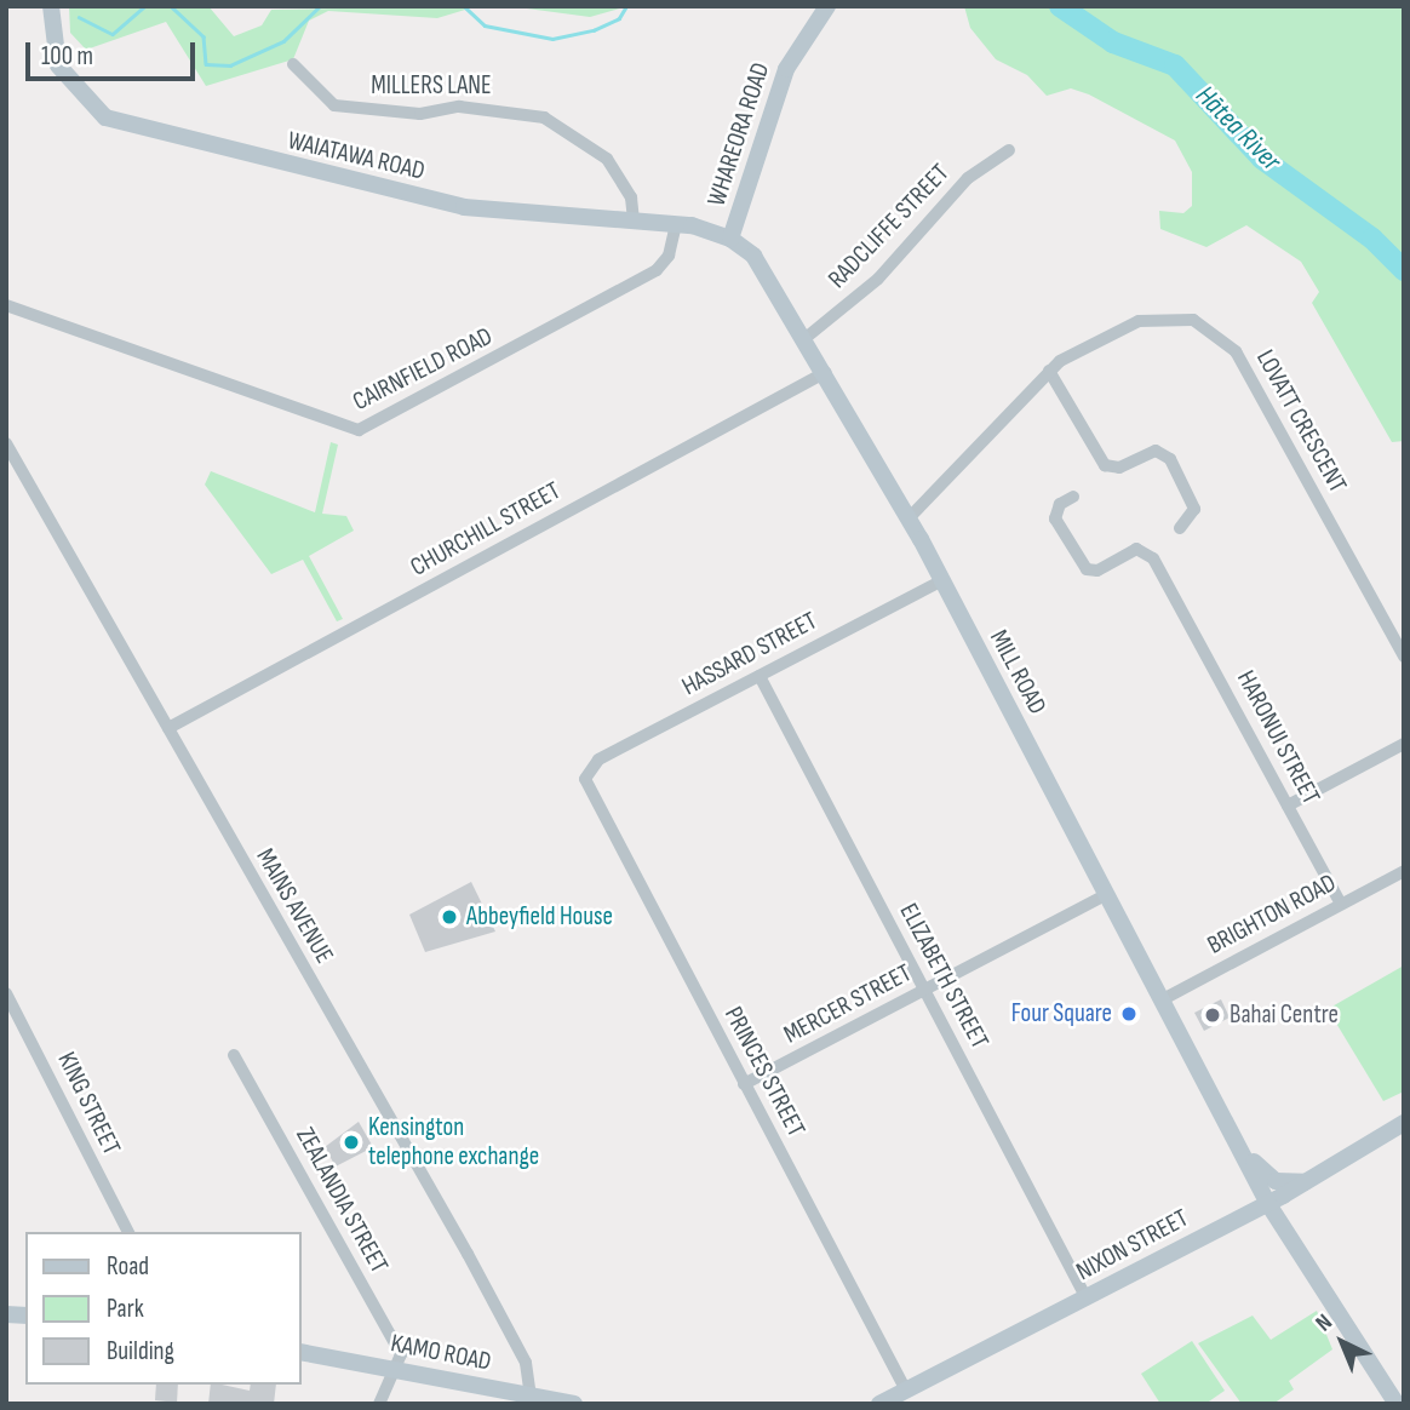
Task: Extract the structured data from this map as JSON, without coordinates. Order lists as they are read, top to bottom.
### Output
{
  "streets": {
    "main road": [
      "WHAREORA ROAD",
      "WAIATAWA ROAD",
      "MILL ROAD",
      "NIXON STREET",
      "KAMO ROAD"
    ],
    "street": [
      "MILLERS LANE",
      "RADCLIFFE STREET",
      "CAIRNFIELD ROAD",
      "LOVATT CRESCENT",
      "CHURCHILL STREET",
      "HASSARD STREET",
      "HARONUI STREET",
      "MAINS AVENUE",
      "BRIGHTON ROAD",
      "ELIZABETH STREET",
      "MERCER STREET",
      "PRINCES STREET",
      "KING STREET",
      "ZEALANDIA STREET"
    ]
  },
  "crossings": [
    ["MILLERS LANE", "WAIATAWA ROAD"],
    ["WHAREORA ROAD", "WAIATAWA ROAD"],
    ["WHAREORA ROAD", "MILL ROAD"],
    ["WAIATAWA ROAD", "CAIRNFIELD ROAD"],
    ["WAIATAWA ROAD", "MILL ROAD"],
    ["RADCLIFFE STREET", "MILL ROAD"],
    ["LOVATT CRESCENT", "MILL ROAD"],
    ["CHURCHILL STREET", "MILL ROAD"],
    ["CHURCHILL STREET", "MAINS AVENUE"],
    ["HASSARD STREET", "MILL ROAD"],
    ["HASSARD STREET", "ELIZABETH STREET"],
    ["HASSARD STREET", "PRINCES STREET"],
    ["MILL ROAD", "BRIGHTON ROAD"],
    ["MILL ROAD", "MERCER STREET"],
    ["MILL ROAD", "NIXON STREET"],
    ["HARONUI STREET", "BRIGHTON ROAD"],
    ["MAINS AVENUE", "KAMO ROAD"],
    ["ELIZABETH STREET", "MERCER STREET"],
    ["ELIZABETH STREET", "NIXON STREET"],
    ["MERCER STREET", "PRINCES STREET"],
    ["PRINCES STREET", "NIXON STREET"],
    ["ZEALANDIA STREET", "KAMO ROAD"]
  ],
  "water": ["Hātea River"],
  "places": [
    "Abbeyfield House",
    "Four Square",
    "Bahai Centre",
    "Kensington telephone exchange"
  ],
  "legend": ["Road", "Park", "Building"],
  "scale_bar": "100 m",
  "north": "top left"
}
